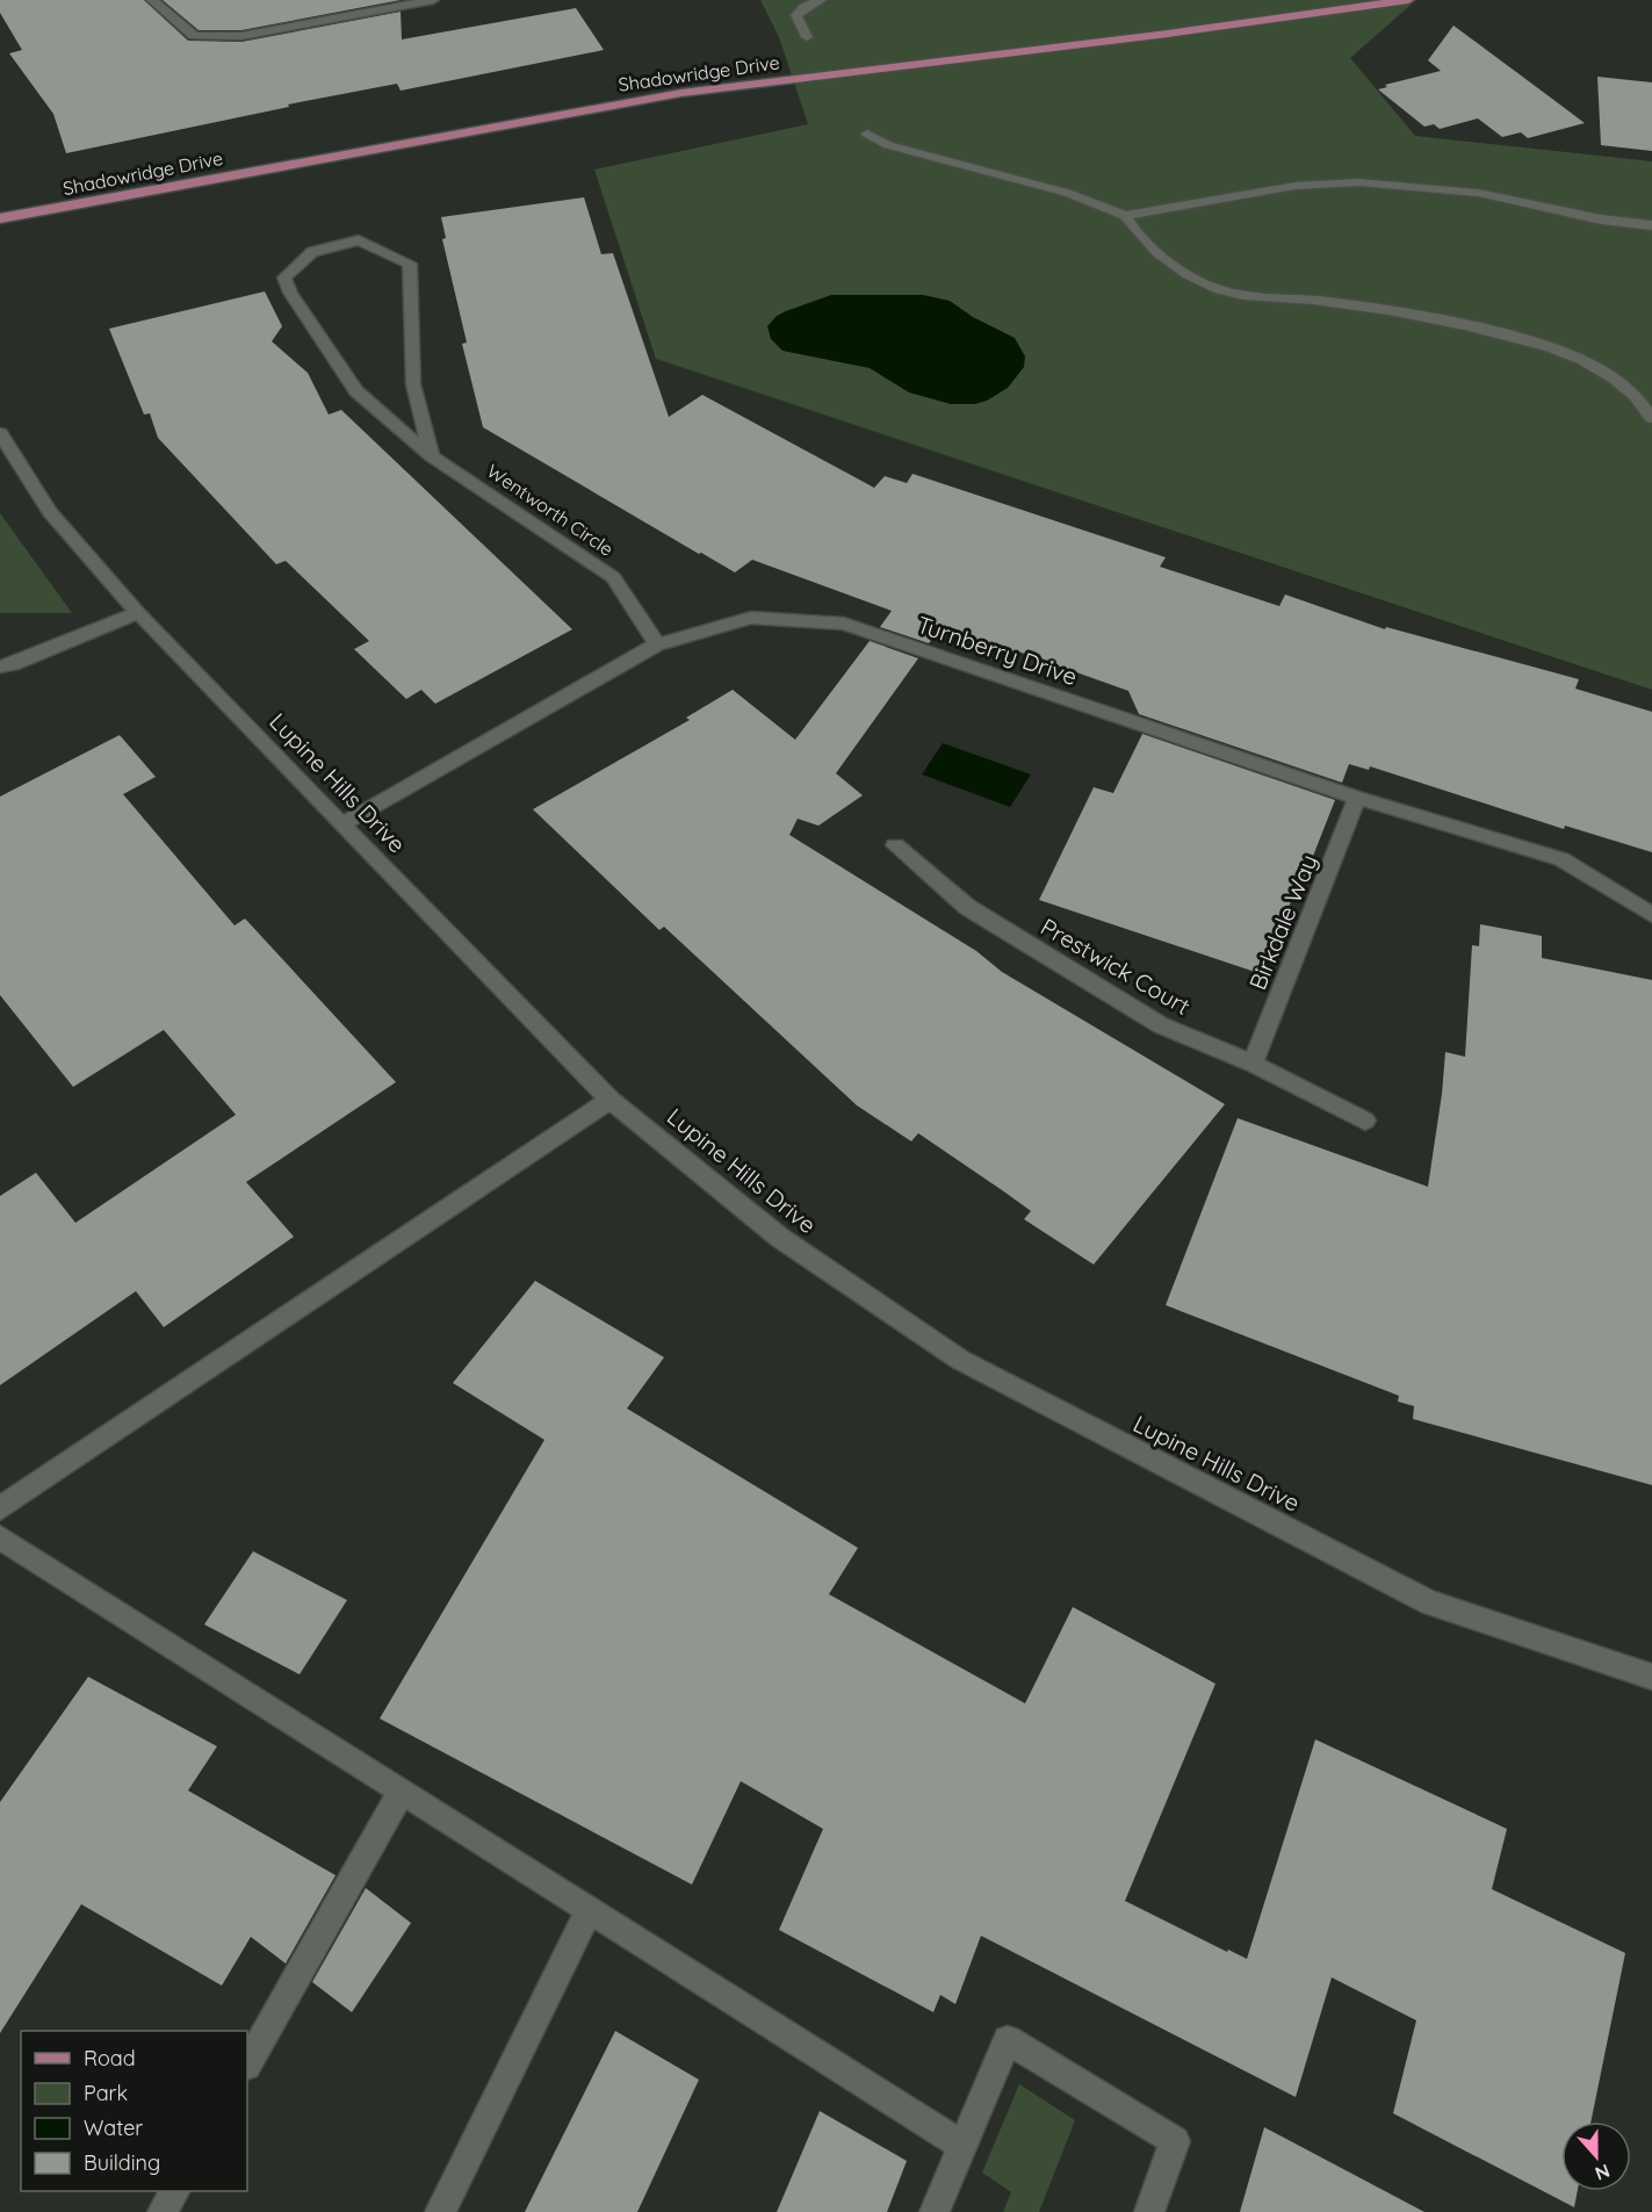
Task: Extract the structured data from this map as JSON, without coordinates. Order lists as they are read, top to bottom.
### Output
{
  "streets": {
    "main road": ["Shadowridge Drive"],
    "street": [
      "Wentworth Circle",
      "Turnberry Drive",
      "Lupine Hills Drive",
      "Birkdale Way",
      "Prestwick Court"
    ]
  },
  "crossings": [
    ["Wentworth Circle", "Turnberry Drive"],
    ["Turnberry Drive", "Lupine Hills Drive"],
    ["Turnberry Drive", "Birkdale Way"],
    ["Birkdale Way", "Prestwick Court"]
  ],
  "legend": [
    "Road",
    "Park",
    "Water",
    "Building"
  ],
  "north": "bottom"
}
